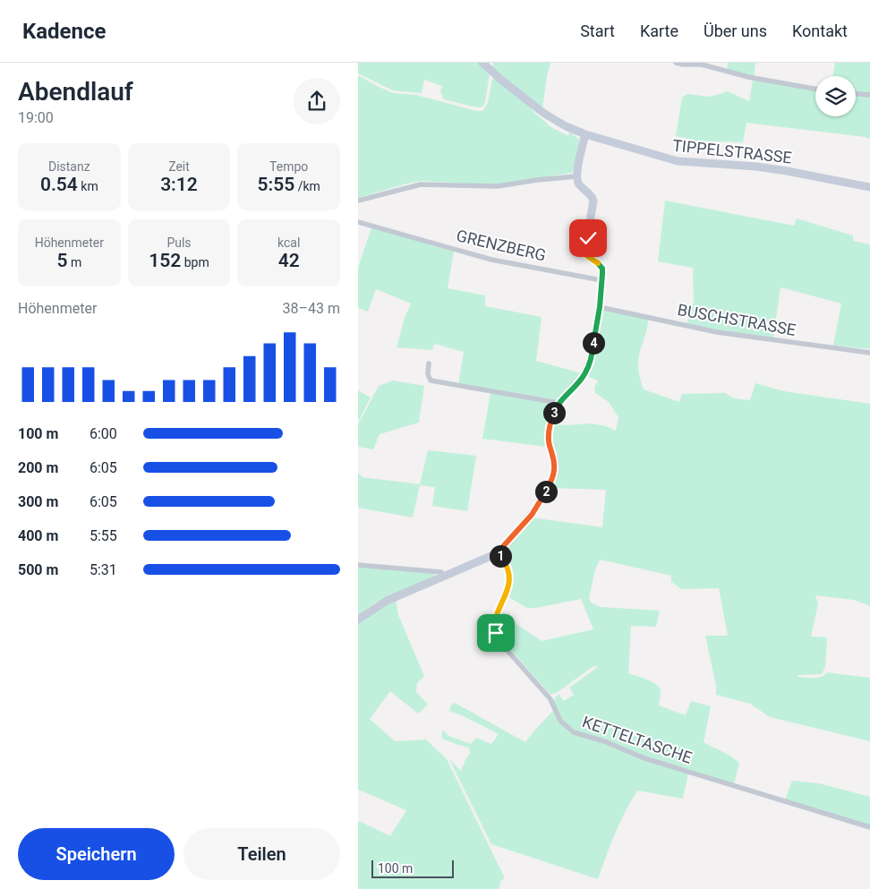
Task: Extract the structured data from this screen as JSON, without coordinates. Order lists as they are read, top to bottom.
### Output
{
  "streets": {
    "street": [
      "TIPPELSTRASSE",
      "GRENZBERG",
      "BUSCHSTRASSE",
      "KETTELTASCHE"
    ]
  },
  "scale_bar": "100 m",
  "page": {
    "header": "Kadence",
    "nav": [
      "Start",
      "Karte",
      "Über uns",
      "Kontakt"
    ],
    "heading": ["Abendlauf", "19:00"],
    "stats": [
      ["Distanz", "0.54 km"],
      ["Zeit", "3:12"],
      ["Tempo", "5:55 /km"],
      ["Höhenmeter", "5 m"],
      ["Puls", "152 bpm"],
      ["kcal", "42"]
    ],
    "chart": ["Höhenmeter", "38–43 m"],
    "pins": [
      "4",
      "3",
      "2",
      "1"
    ],
    "list": [
      {
        "name": "100 m",
        "note": "6:00"
      },
      {
        "name": "200 m",
        "note": "6:05"
      },
      {
        "name": "300 m",
        "note": "6:05"
      },
      {
        "name": "400 m",
        "note": "5:55"
      },
      {
        "name": "500 m",
        "note": "5:31"
      }
    ],
    "buttons": ["Speichern", "Teilen"],
    "scale": "100 m"
  }
}
